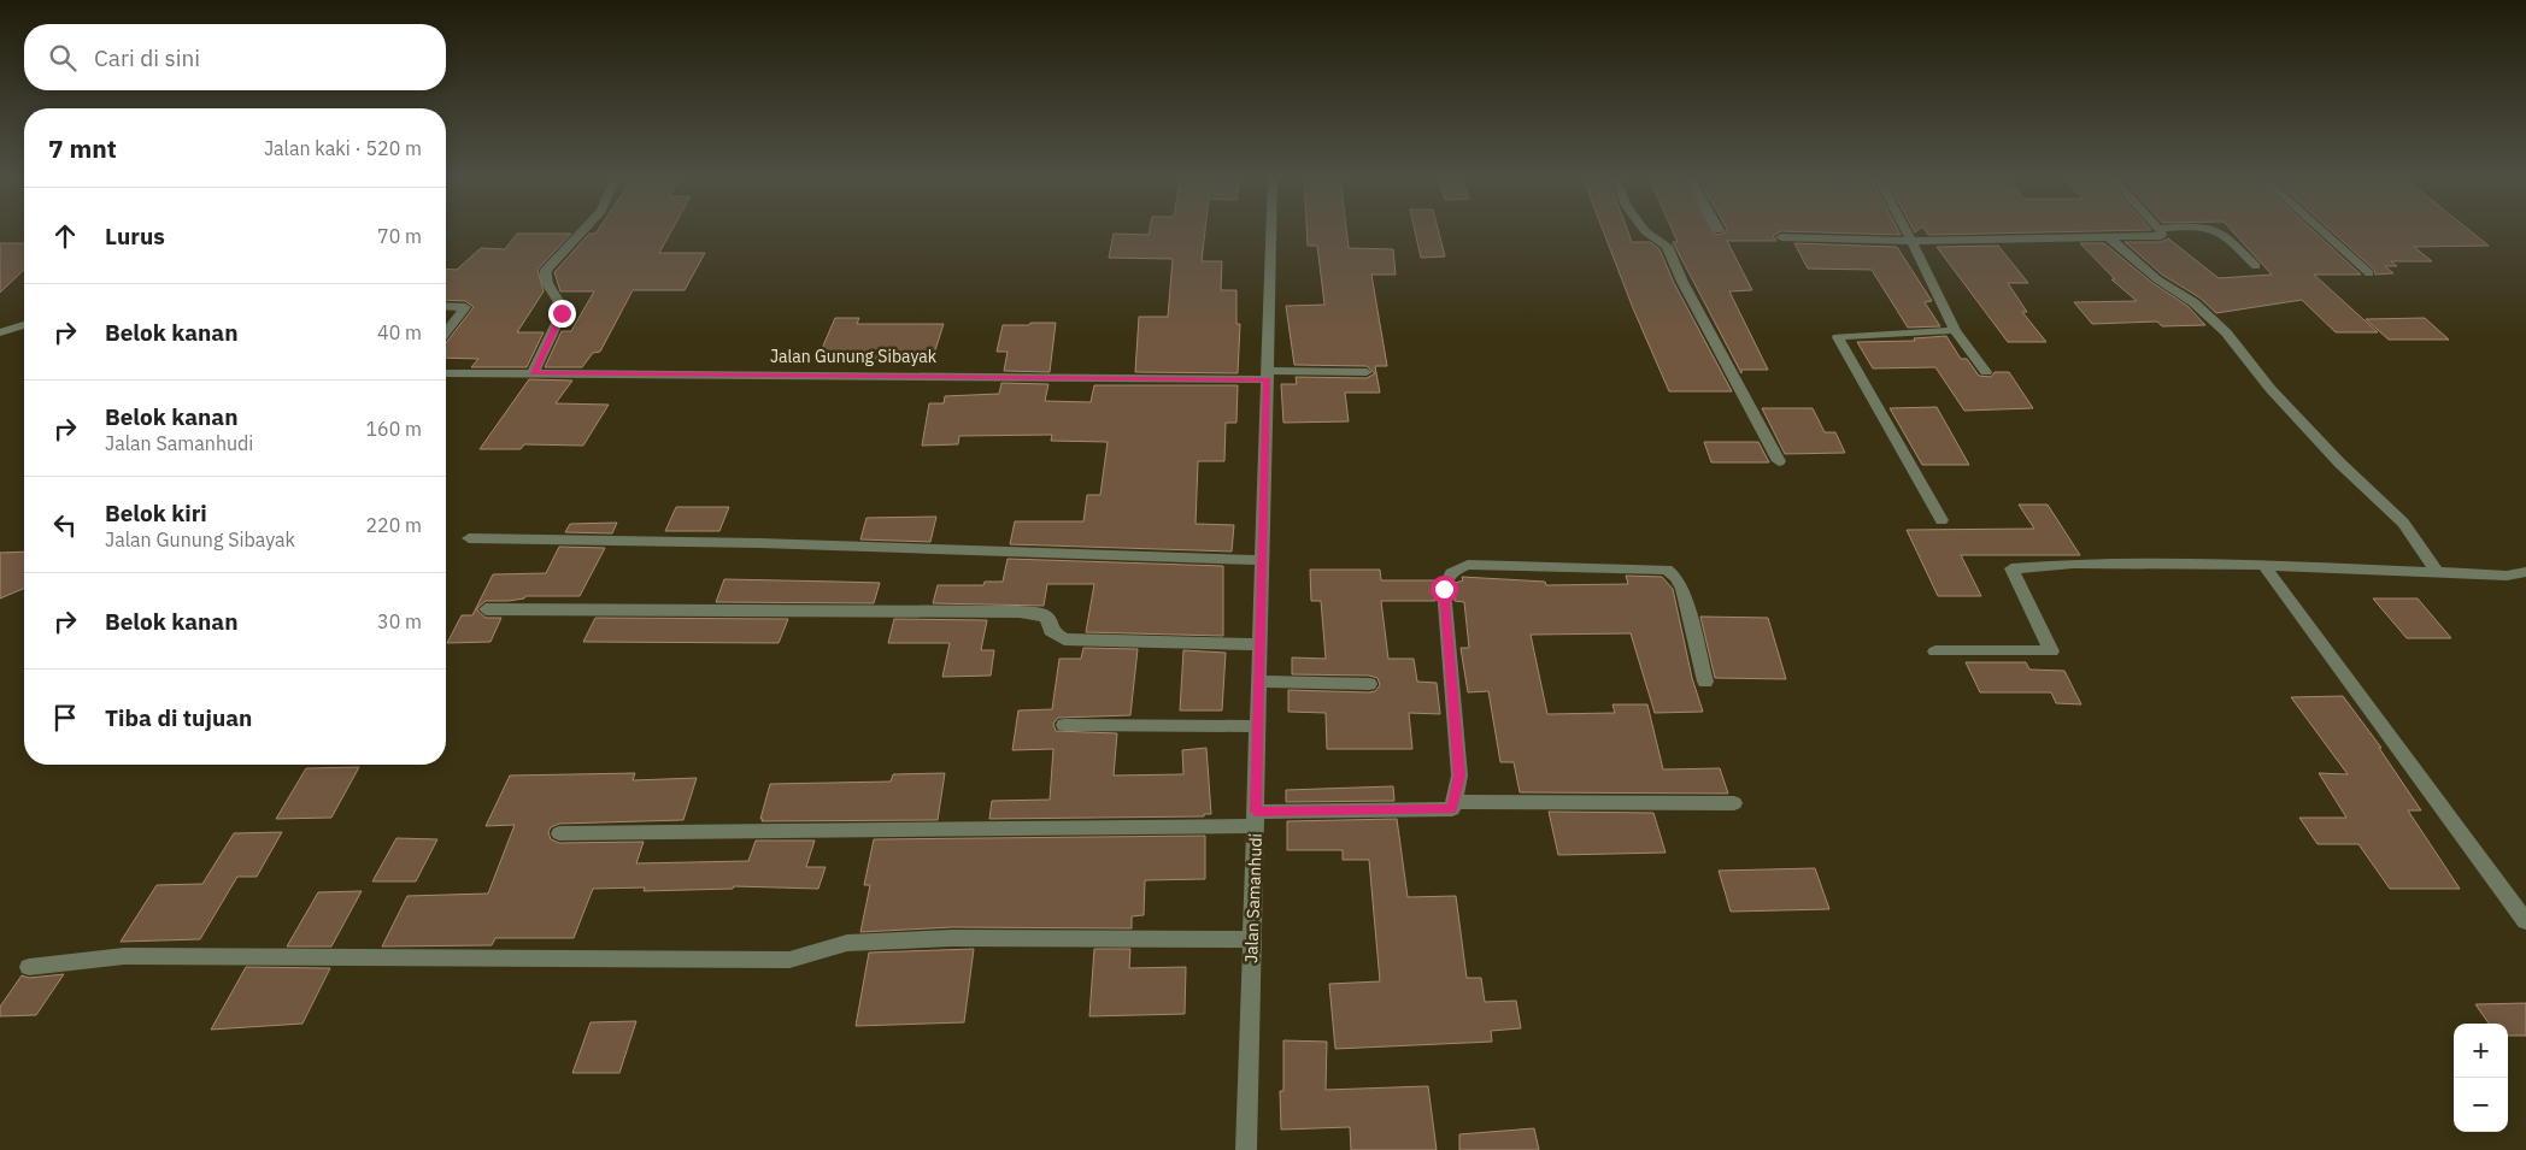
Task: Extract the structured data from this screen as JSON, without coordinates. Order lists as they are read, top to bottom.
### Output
{
  "streets": {
    "street": ["Jalan Gunung Sibayak", "Jalan Samanhudi"]
  },
  "crossings": [
    ["Jalan Gunung Sibayak", "Jalan Samanhudi"]
  ],
  "page": {
    "search": "Cari di sini",
    "heading": ["7 mnt", "Jalan kaki · 520 m"],
    "list": [
      ["Lurus", "70 m"],
      ["Belok kanan", "40 m"],
      ["Belok kanan", "Jalan Samanhudi", "160 m"],
      ["Belok kiri", "Jalan Gunung Sibayak", "220 m"],
      ["Belok kanan", "30 m"],
      "Tiba di tujuan"
    ],
    "map_buttons": ["+", "−"]
  }
}
